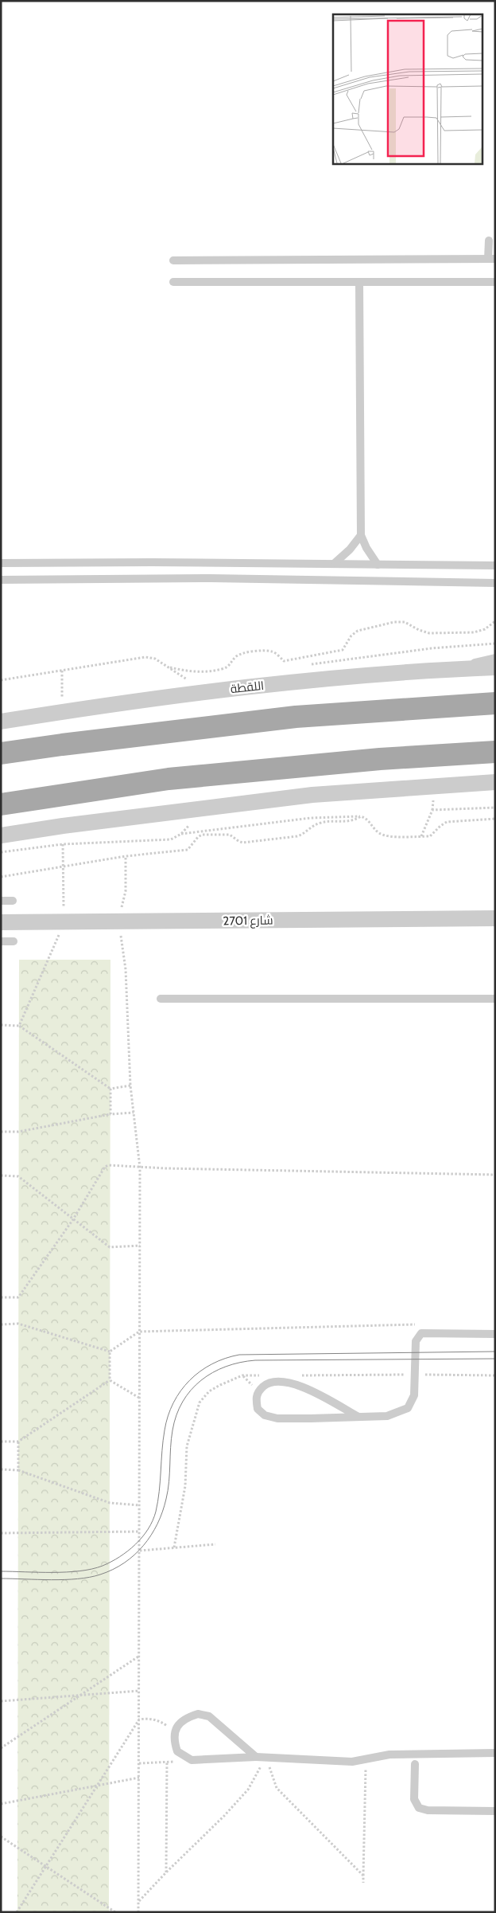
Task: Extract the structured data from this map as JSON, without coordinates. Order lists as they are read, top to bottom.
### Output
{
  "streets": {
    "street": ["اللقطة", "شارع 2701"]
  }
}
